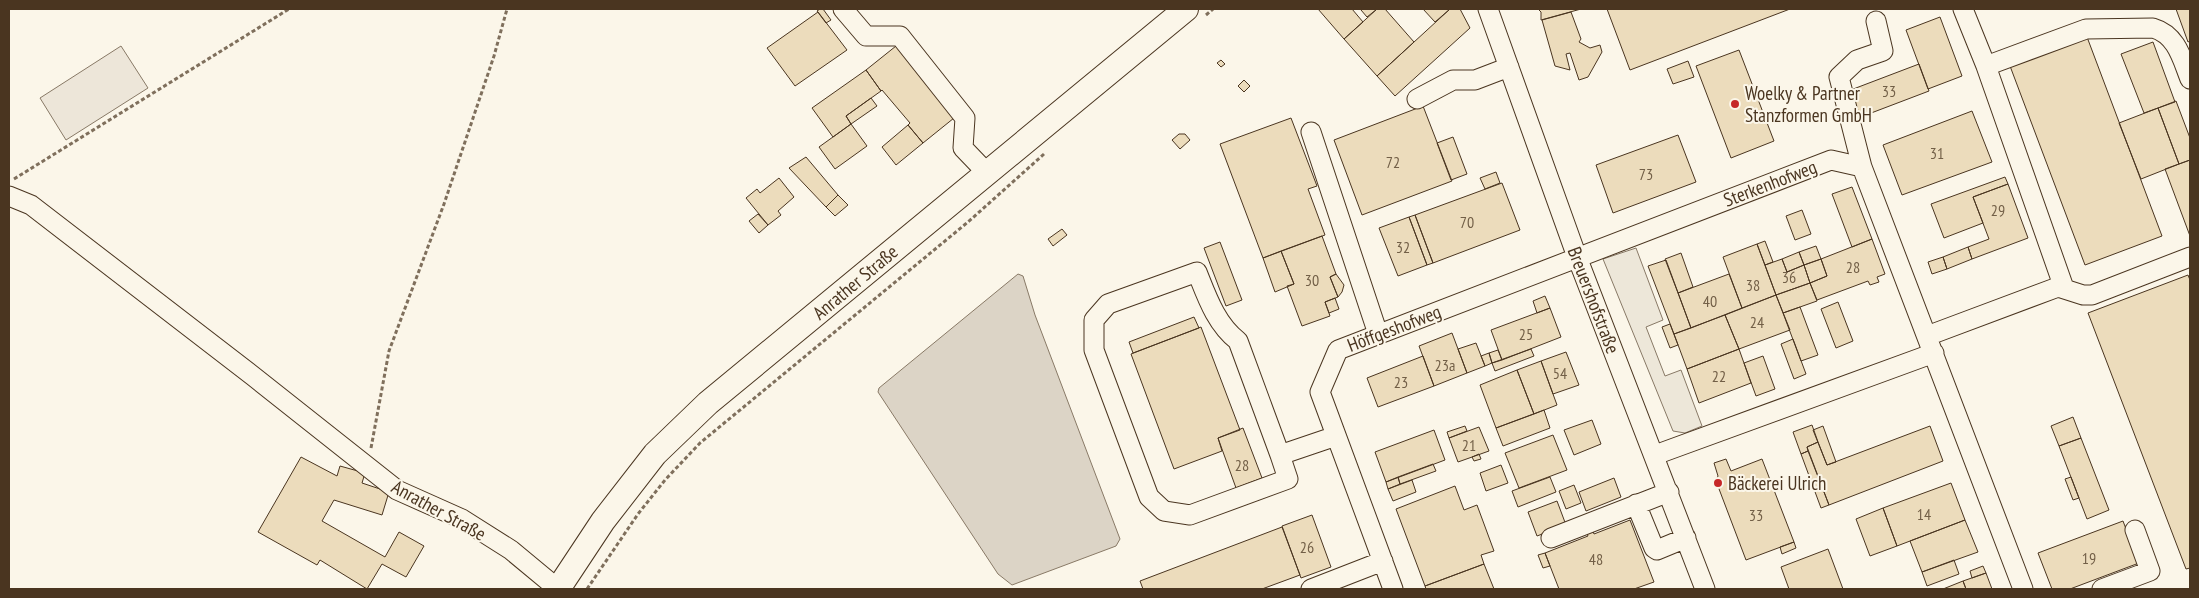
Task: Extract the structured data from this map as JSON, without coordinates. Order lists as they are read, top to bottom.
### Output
{
  "streets": {
    "main road": ["Anrather Straße"],
    "street": ["Sterkenhofweg", "Breuershofstraße", "Höffgeshofweg"]
  },
  "crossings": [
    ["Sterkenhofweg", "Breuershofstraße"],
    ["Sterkenhofweg", "Höffgeshofweg"],
    ["Breuershofstraße", "Höffgeshofweg"]
  ],
  "places": ["Woelky & Partner Stanzformen GmbH", "Bäckerei Ulrich"],
  "house_numbers": [
    "33",
    "31",
    "72",
    "73",
    "29",
    "70",
    "32",
    "28",
    "36",
    "30",
    "38",
    "40",
    "24",
    "25",
    "23a",
    "54",
    "22",
    "23",
    "21",
    "28",
    "14",
    "33",
    "26",
    "19",
    "48"
  ]
}
